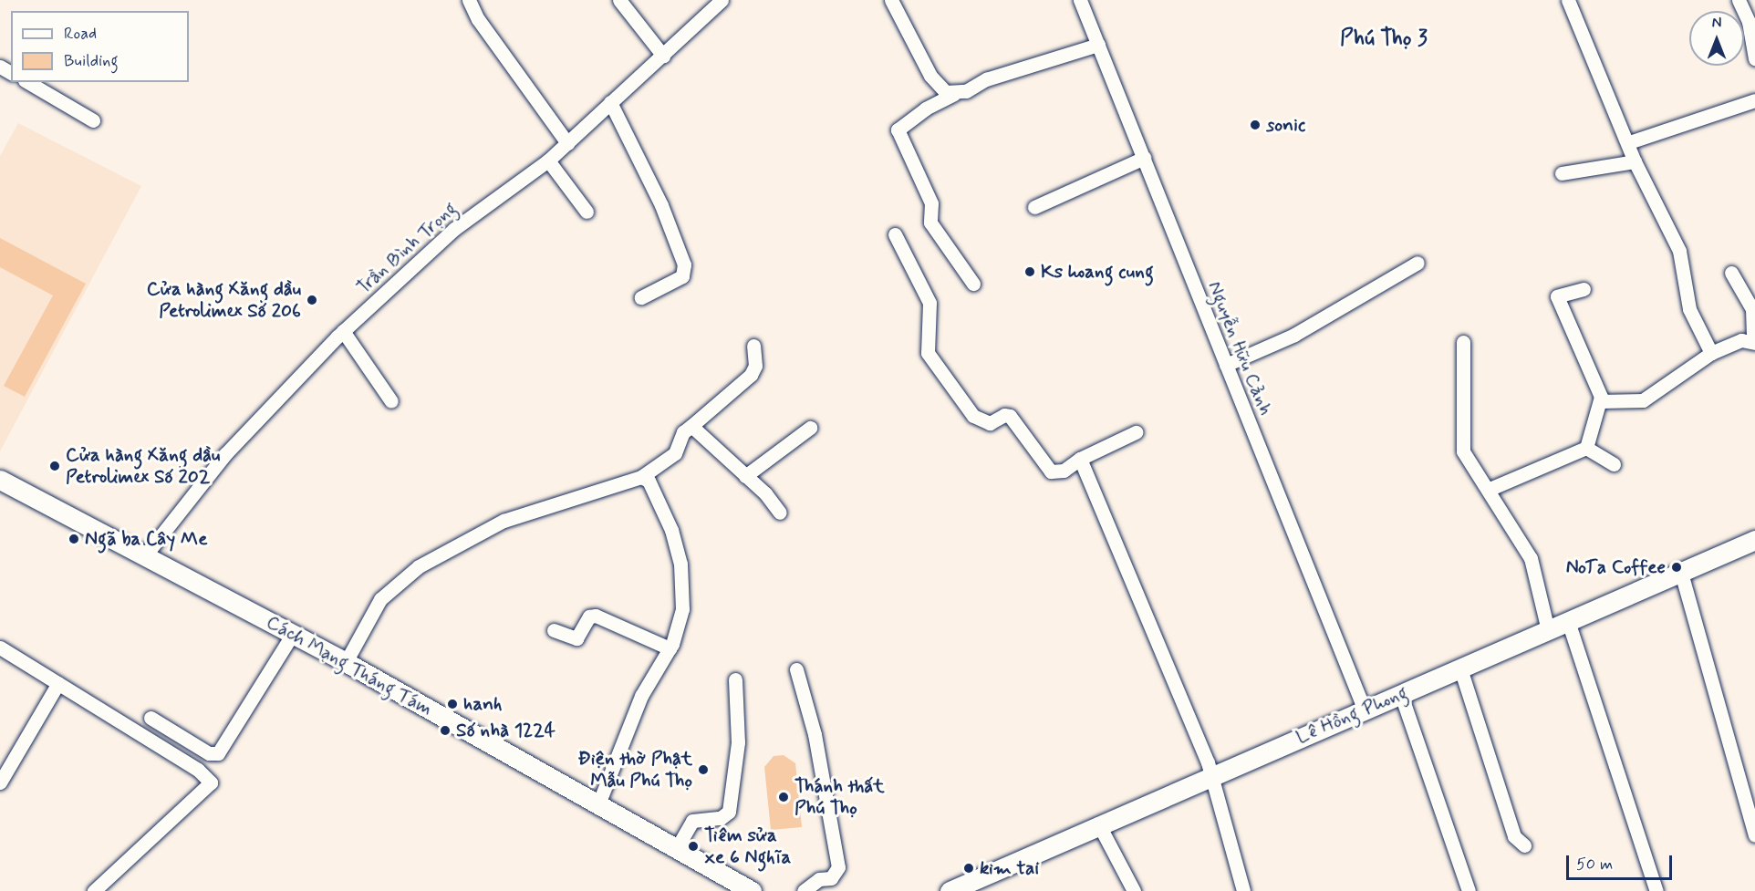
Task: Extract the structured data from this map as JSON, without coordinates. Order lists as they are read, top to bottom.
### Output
{
  "streets": {
    "street": [
      "Trần Bình Trọng",
      "Nguyễn Hữu Cảnh",
      "Cách Mạng Tháng Tám",
      "Lê Hồng Phong"
    ]
  },
  "crossings": [
    ["Trần Bình Trọng", "Cách Mạng Tháng Tám"],
    ["Nguyễn Hữu Cảnh", "Lê Hồng Phong"]
  ],
  "districts": ["Phú Thọ 3"],
  "places": [
    "sonic",
    "Ks hoang cung",
    "Cửa hàng Xăng dầu Petrolimex Số 206",
    "Cửa hàng Xăng dầu Petrolimex Số 202",
    "Ngã ba Cây Me",
    "NoTa Coffee",
    "hanh",
    "Số nhà 1224",
    "Điện thờ Phật Mẫu Phú Thọ",
    "Thánh thất Phú Thọ",
    "Tiêm sửa xe 6 Nghĩa",
    "kim tai"
  ],
  "legend": ["Road", "Building"],
  "scale_bar": "50 m",
  "north": "top"
}
